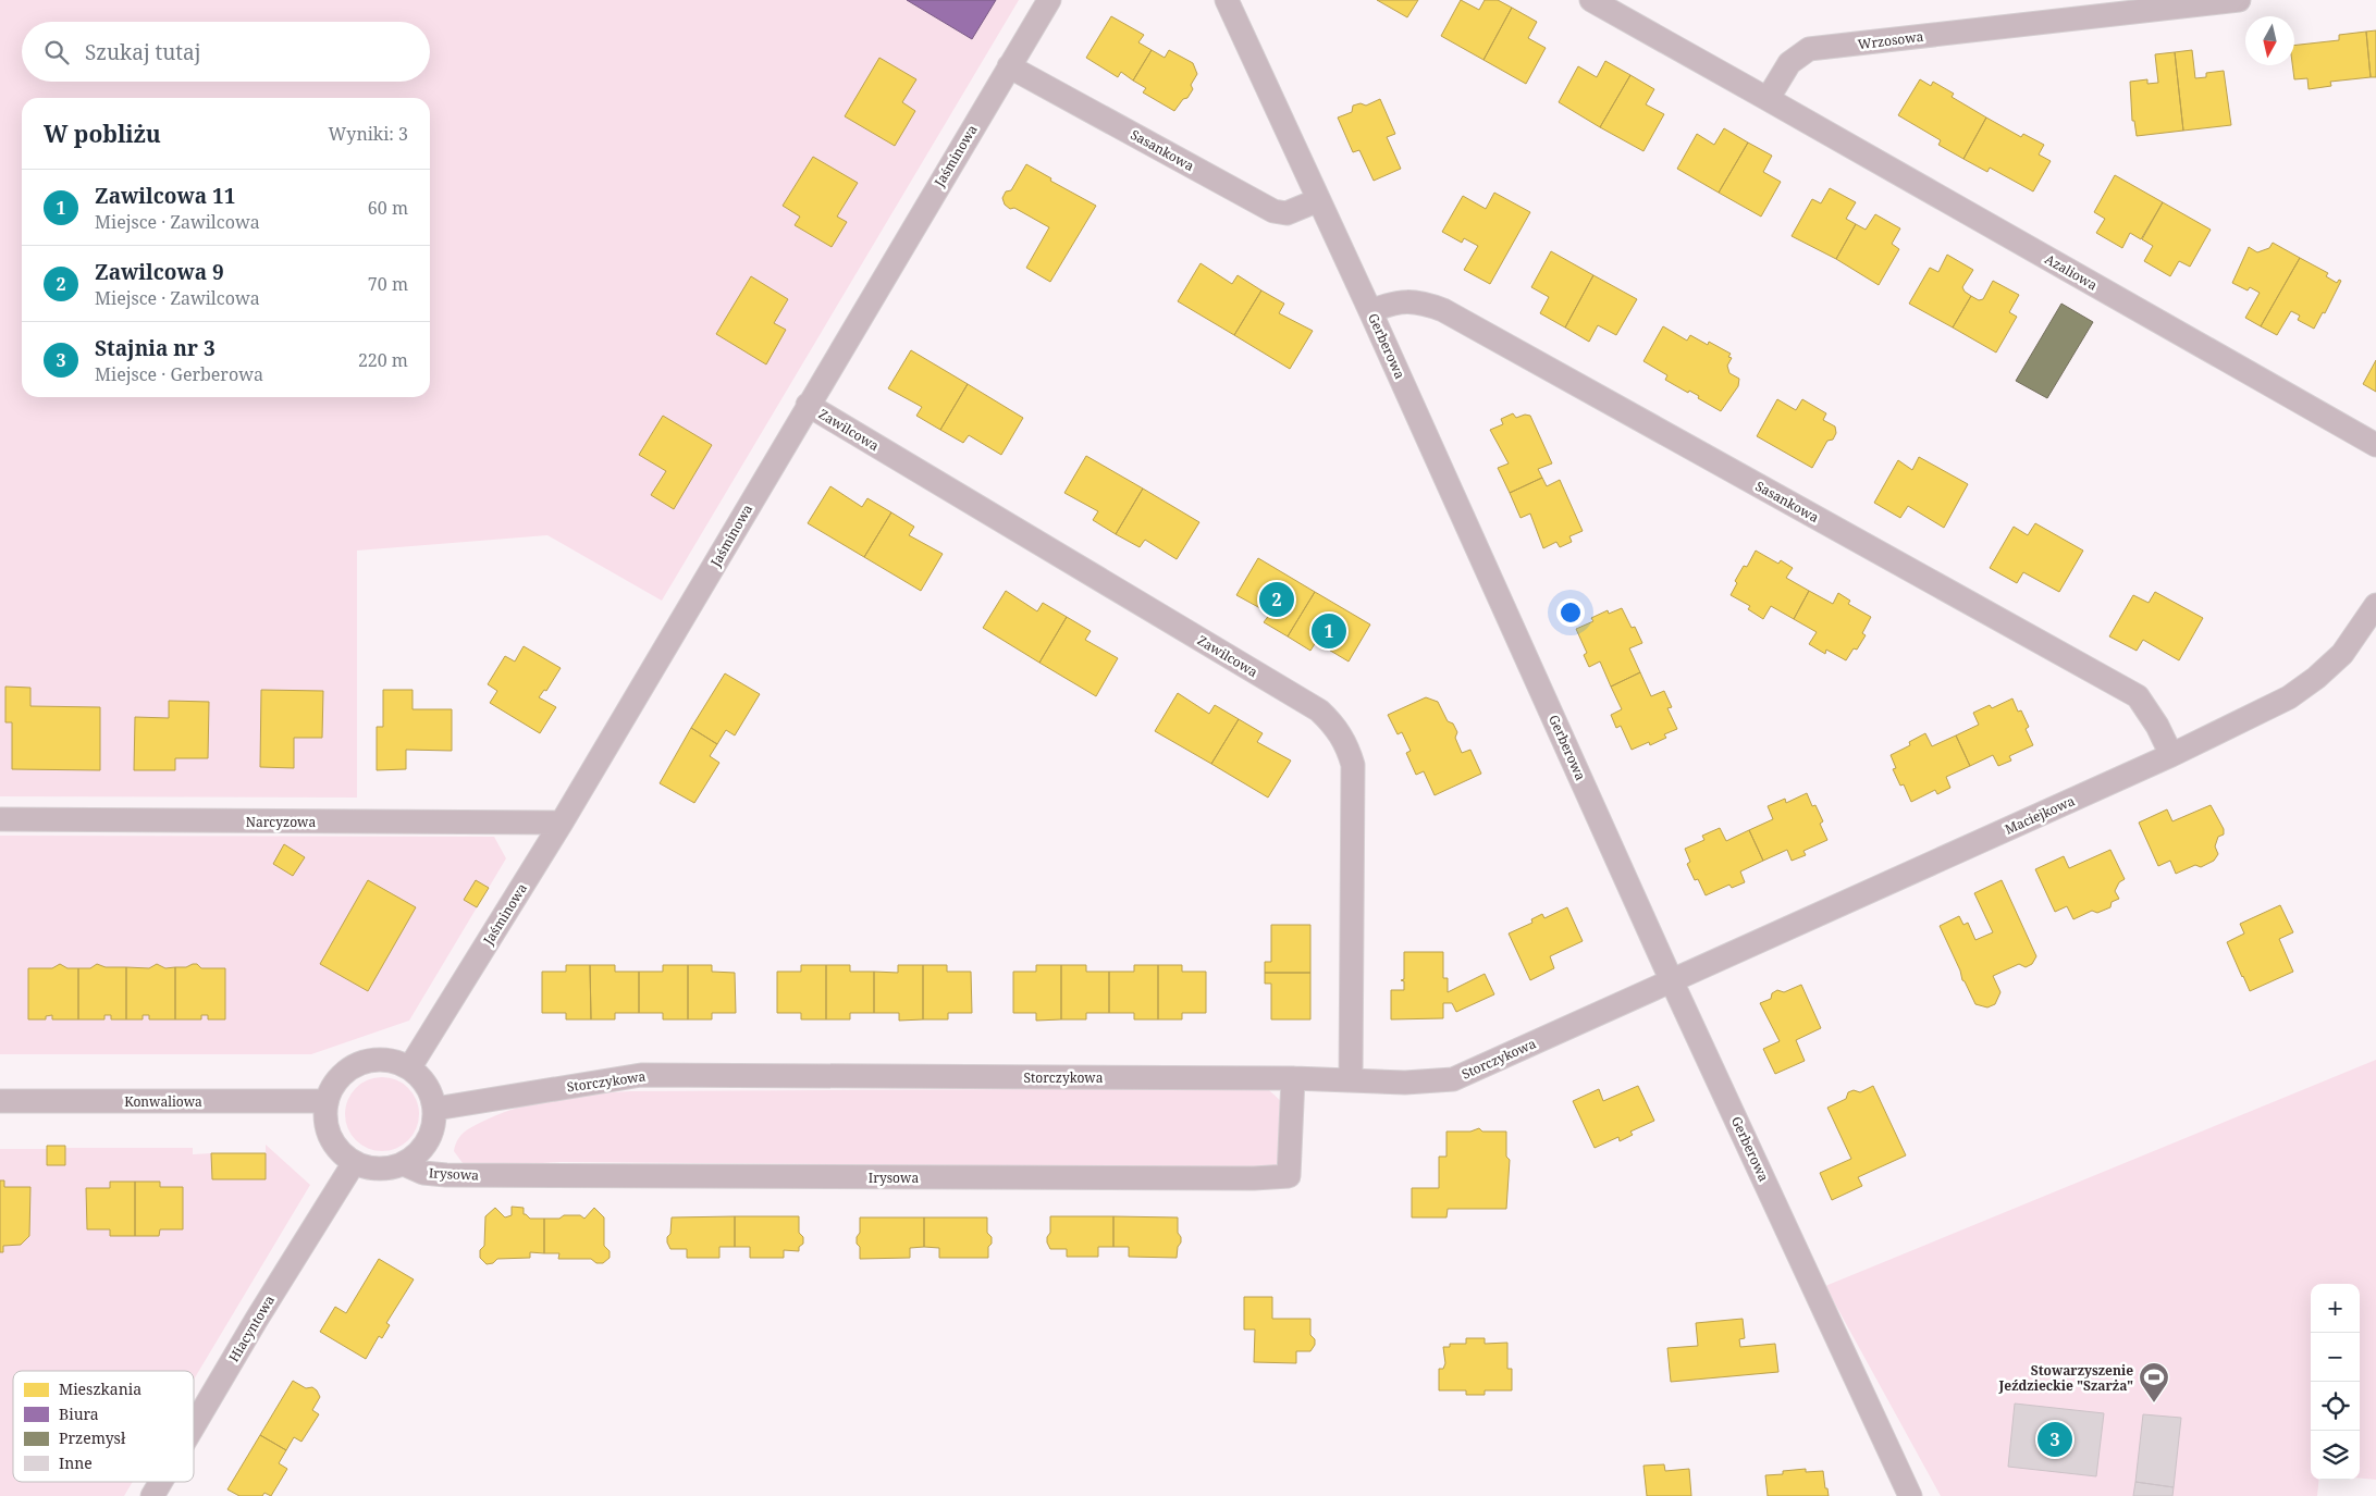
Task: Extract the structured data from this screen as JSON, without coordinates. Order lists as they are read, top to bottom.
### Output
{
  "streets": {
    "street": [
      "Wrzosowa",
      "Sasankowa",
      "Jaśminowa",
      "Azaliowa",
      "Gerberowa",
      "Zawilcowa",
      "Maciejkowa",
      "Narcyzowa",
      "Storczykowa",
      "Konwaliowa",
      "Irysowa",
      "Hiacyntowa"
    ]
  },
  "crossings": [
    ["Wrzosowa", "Azaliowa"],
    ["Sasankowa", "Jaśminowa"],
    ["Sasankowa", "Gerberowa"],
    ["Sasankowa", "Maciejkowa"],
    ["Jaśminowa", "Zawilcowa"],
    ["Jaśminowa", "Narcyzowa"],
    ["Jaśminowa", "Storczykowa"],
    ["Jaśminowa", "Konwaliowa"],
    ["Jaśminowa", "Irysowa"],
    ["Jaśminowa", "Hiacyntowa"],
    ["Gerberowa", "Maciejkowa"],
    ["Gerberowa", "Storczykowa"],
    ["Zawilcowa", "Storczykowa"],
    ["Maciejkowa", "Storczykowa"],
    ["Storczykowa", "Konwaliowa"],
    ["Storczykowa", "Irysowa"],
    ["Storczykowa", "Hiacyntowa"],
    ["Konwaliowa", "Irysowa"],
    ["Konwaliowa", "Hiacyntowa"],
    ["Irysowa", "Hiacyntowa"]
  ],
  "places": {
    "sports": ["Stowarzyszenie Jeździeckie \"Szarża\""]
  },
  "legend": [
    "Mieszkania",
    "Biura",
    "Przemysł",
    "Inne"
  ],
  "north": "bottom",
  "page": {
    "search": "Szukaj tutaj",
    "heading": ["W pobliżu", "Wyniki: 3"],
    "list": [
      {
        "mark": "1",
        "name": "Zawilcowa 11",
        "note": "Miejsce · Zawilcowa",
        "value": "60 m"
      },
      {
        "mark": "2",
        "name": "Zawilcowa 9",
        "note": "Miejsce · Zawilcowa",
        "value": "70 m"
      },
      {
        "mark": "3",
        "name": "Stajnia nr 3",
        "note": "Miejsce · Gerberowa",
        "value": "220 m"
      }
    ],
    "pins": ["2", "1", "3"],
    "map_buttons": ["+", "−"]
  }
}
